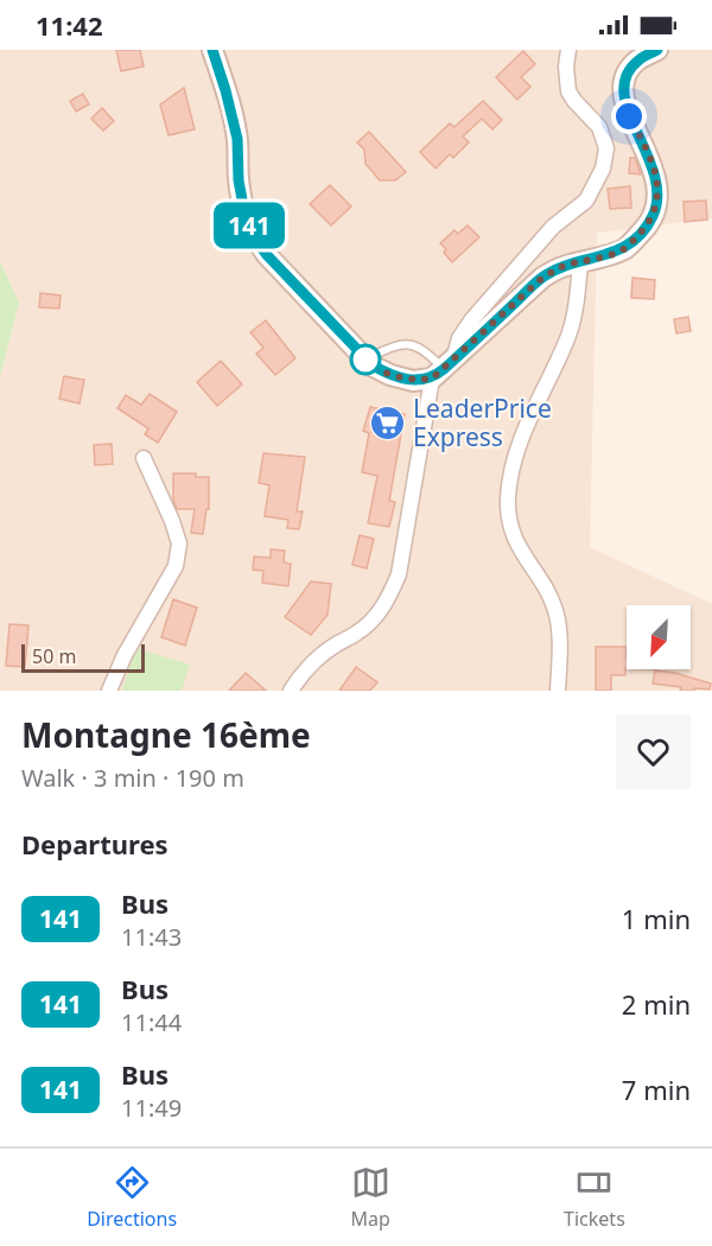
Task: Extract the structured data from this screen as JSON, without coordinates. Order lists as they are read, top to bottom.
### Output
{
  "places": {
    "supermarket": ["LeaderPrice Express"]
  },
  "lines": ["bus line 141"],
  "scale_bar": "50 m",
  "north": "bottom left",
  "page": {
    "status": "11:42",
    "on_map": "141",
    "scale": "50 m",
    "heading": [
      ["Montagne 16ème", "Walk · 3 min · 190 m"],
      "Departures"
    ],
    "list": [
      {
        "mark": "141",
        "name": "Bus",
        "note": "11:43",
        "value": "1 min"
      },
      {
        "mark": "141",
        "name": "Bus",
        "note": "11:44",
        "value": "2 min"
      },
      {
        "mark": "141",
        "name": "Bus",
        "note": "11:49",
        "value": "7 min"
      }
    ],
    "tabs": ["Directions", "Map", "Tickets"]
  }
}
